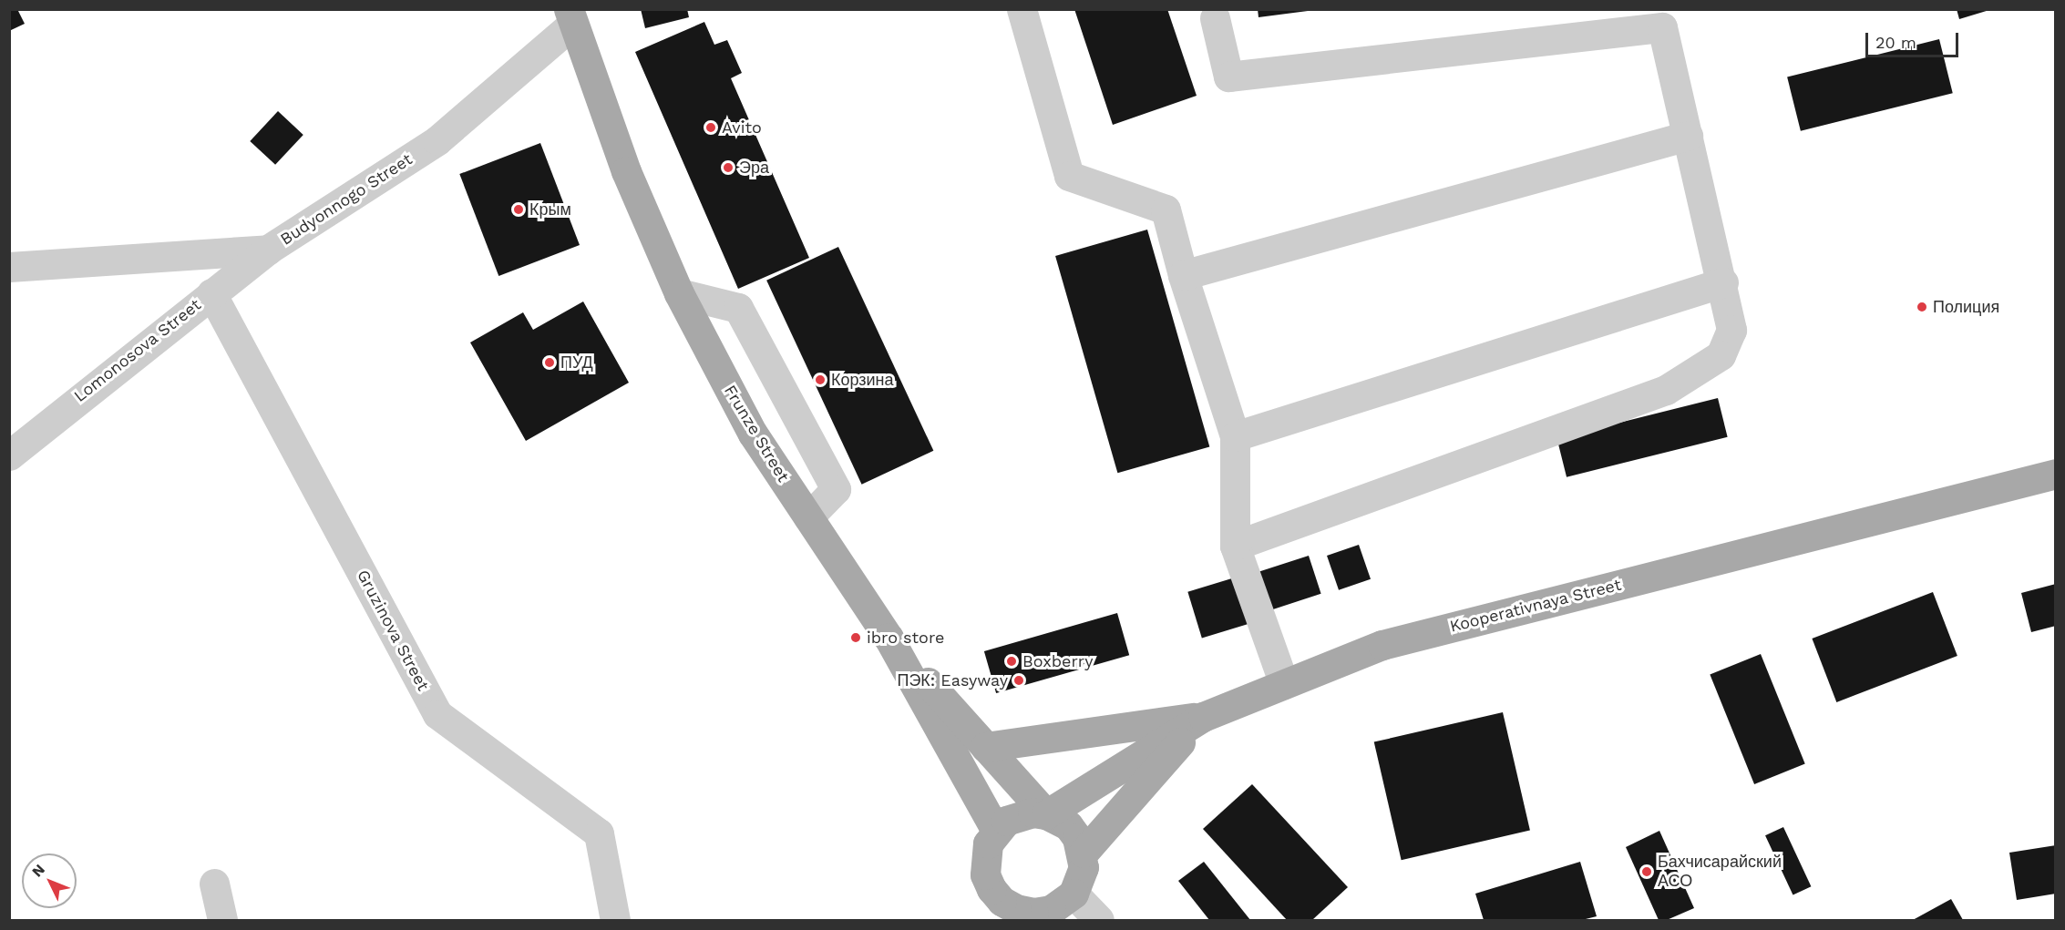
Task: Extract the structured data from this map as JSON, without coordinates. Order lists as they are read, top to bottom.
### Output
{
  "streets": {
    "main road": ["Frunze Street", "Kooperativnaya Street"],
    "street": ["Budyonnogo Street", "Lomonosova Street", "Gruzinova Street"]
  },
  "crossings": [
    ["Budyonnogo Street", "Lomonosova Street"],
    ["Budyonnogo Street", "Frunze Street"],
    ["Lomonosova Street", "Gruzinova Street"],
    ["Frunze Street", "Kooperativnaya Street"]
  ],
  "places": [
    "Avito",
    "Эра",
    "Крым",
    "Полиция",
    "ПУД",
    "Корзина",
    "ibro store",
    "Boxberry",
    "ПЭК: Easyway",
    "Бахчисарайский АСО"
  ],
  "scale_bar": "20 m",
  "north": "top left"
}
